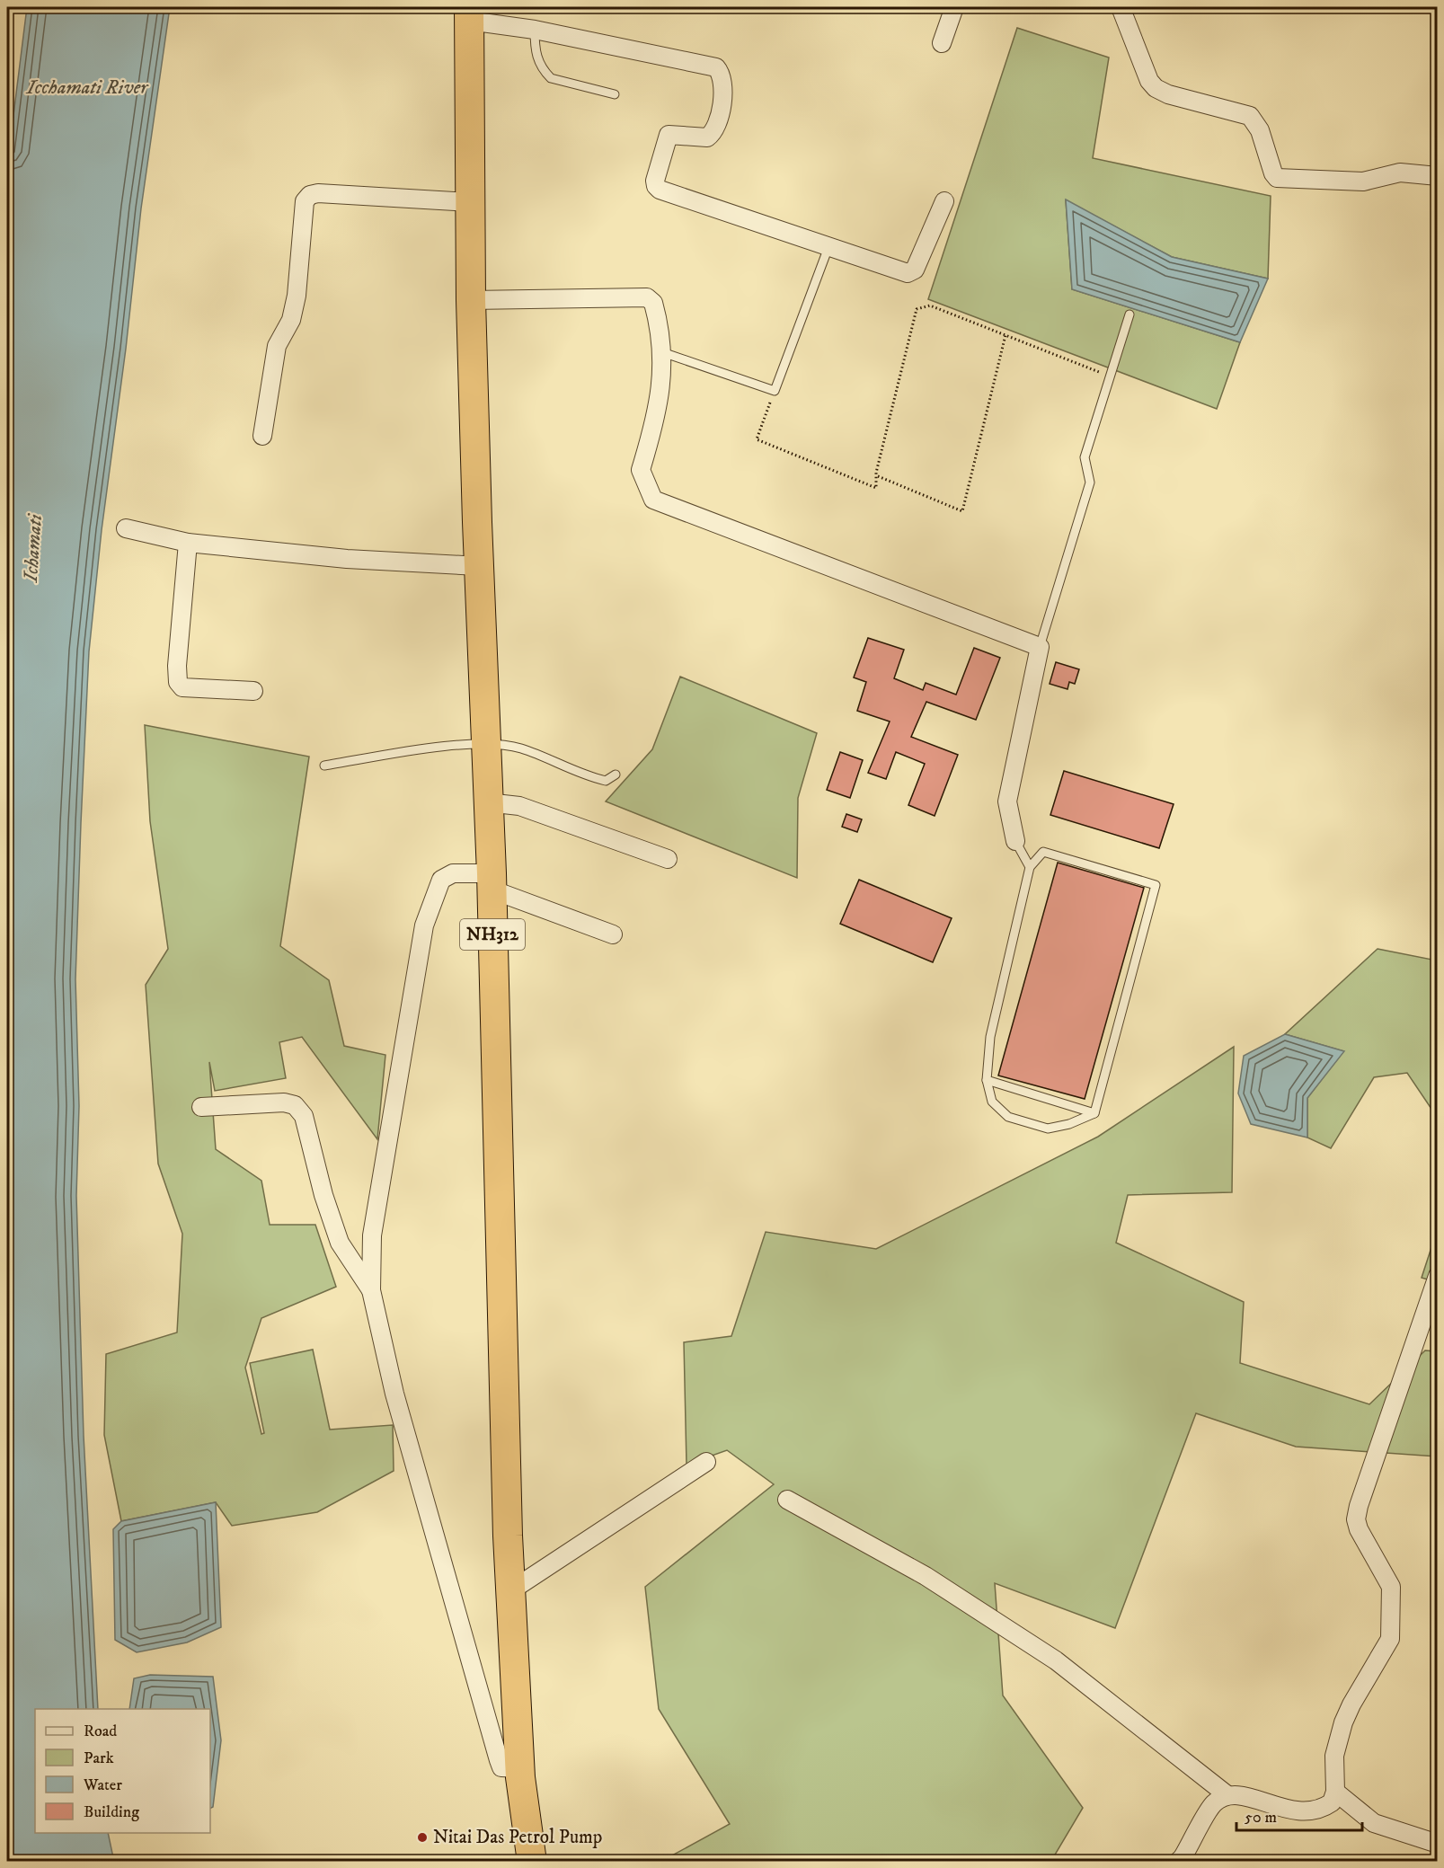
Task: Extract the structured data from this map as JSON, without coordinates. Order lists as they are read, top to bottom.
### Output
{
  "streets": {
    "highway": ["NH312"]
  },
  "water": ["Icchamati River", "Ichamati"],
  "places": ["Nitai Das Petrol Pump"],
  "legend": [
    "Road",
    "Park",
    "Water",
    "Building"
  ],
  "scale_bar": "50 m"
}
